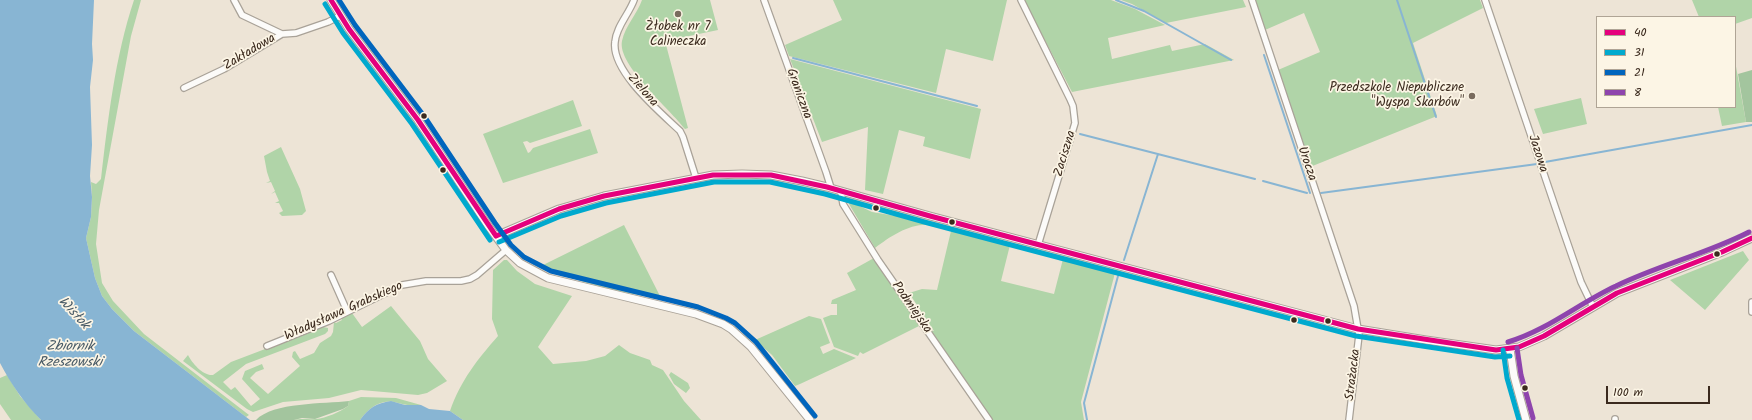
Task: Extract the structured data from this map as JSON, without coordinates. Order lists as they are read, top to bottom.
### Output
{
  "streets": {
    "street": [
      "Zakładowa",
      "Zielona",
      "Graniczna",
      "Zaciszna",
      "Jazowa",
      "Urocza",
      "Podmiejska",
      "Władysława Grabskiego",
      "Strażacka"
    ]
  },
  "crossings": [
    ["Zielona", "Strażacka"],
    ["Graniczna", "Strażacka"],
    ["Zaciszna", "Strażacka"],
    ["Jazowa", "Strażacka"],
    ["Urocza", "Strażacka"],
    ["Podmiejska", "Strażacka"]
  ],
  "water": ["Wisłok", "Zbiornik Rzeszowski"],
  "places": ["Żłobek nr 7 Calineczka", "Przedszkole Niepubliczne \"Wyspa Skarbów\""],
  "lines": [
    "transit line 40",
    "transit line 21",
    "transit line 31",
    "transit line 8"
  ],
  "legend": [
    "40",
    "31",
    "21",
    "8"
  ],
  "scale_bar": "100 m"
}
